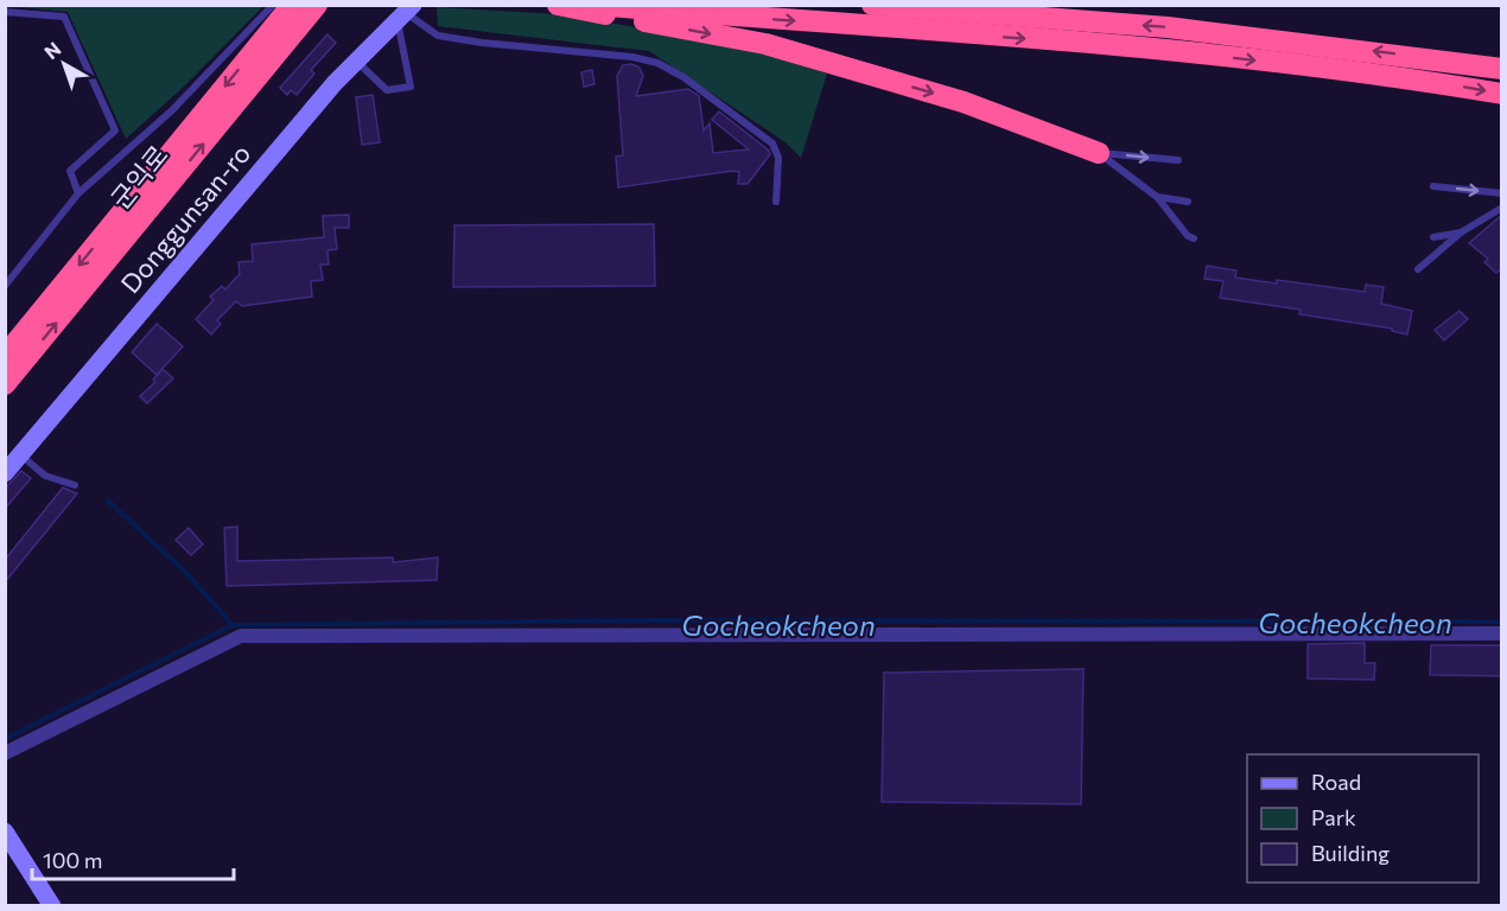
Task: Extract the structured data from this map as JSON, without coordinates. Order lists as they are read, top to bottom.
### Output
{
  "streets": {
    "highway": ["군익로"],
    "street": ["Donggunsan-ro"]
  },
  "water": ["Gocheokcheon"],
  "legend": ["Road", "Park", "Building"],
  "scale_bar": "100 m",
  "north": "top left"
}
